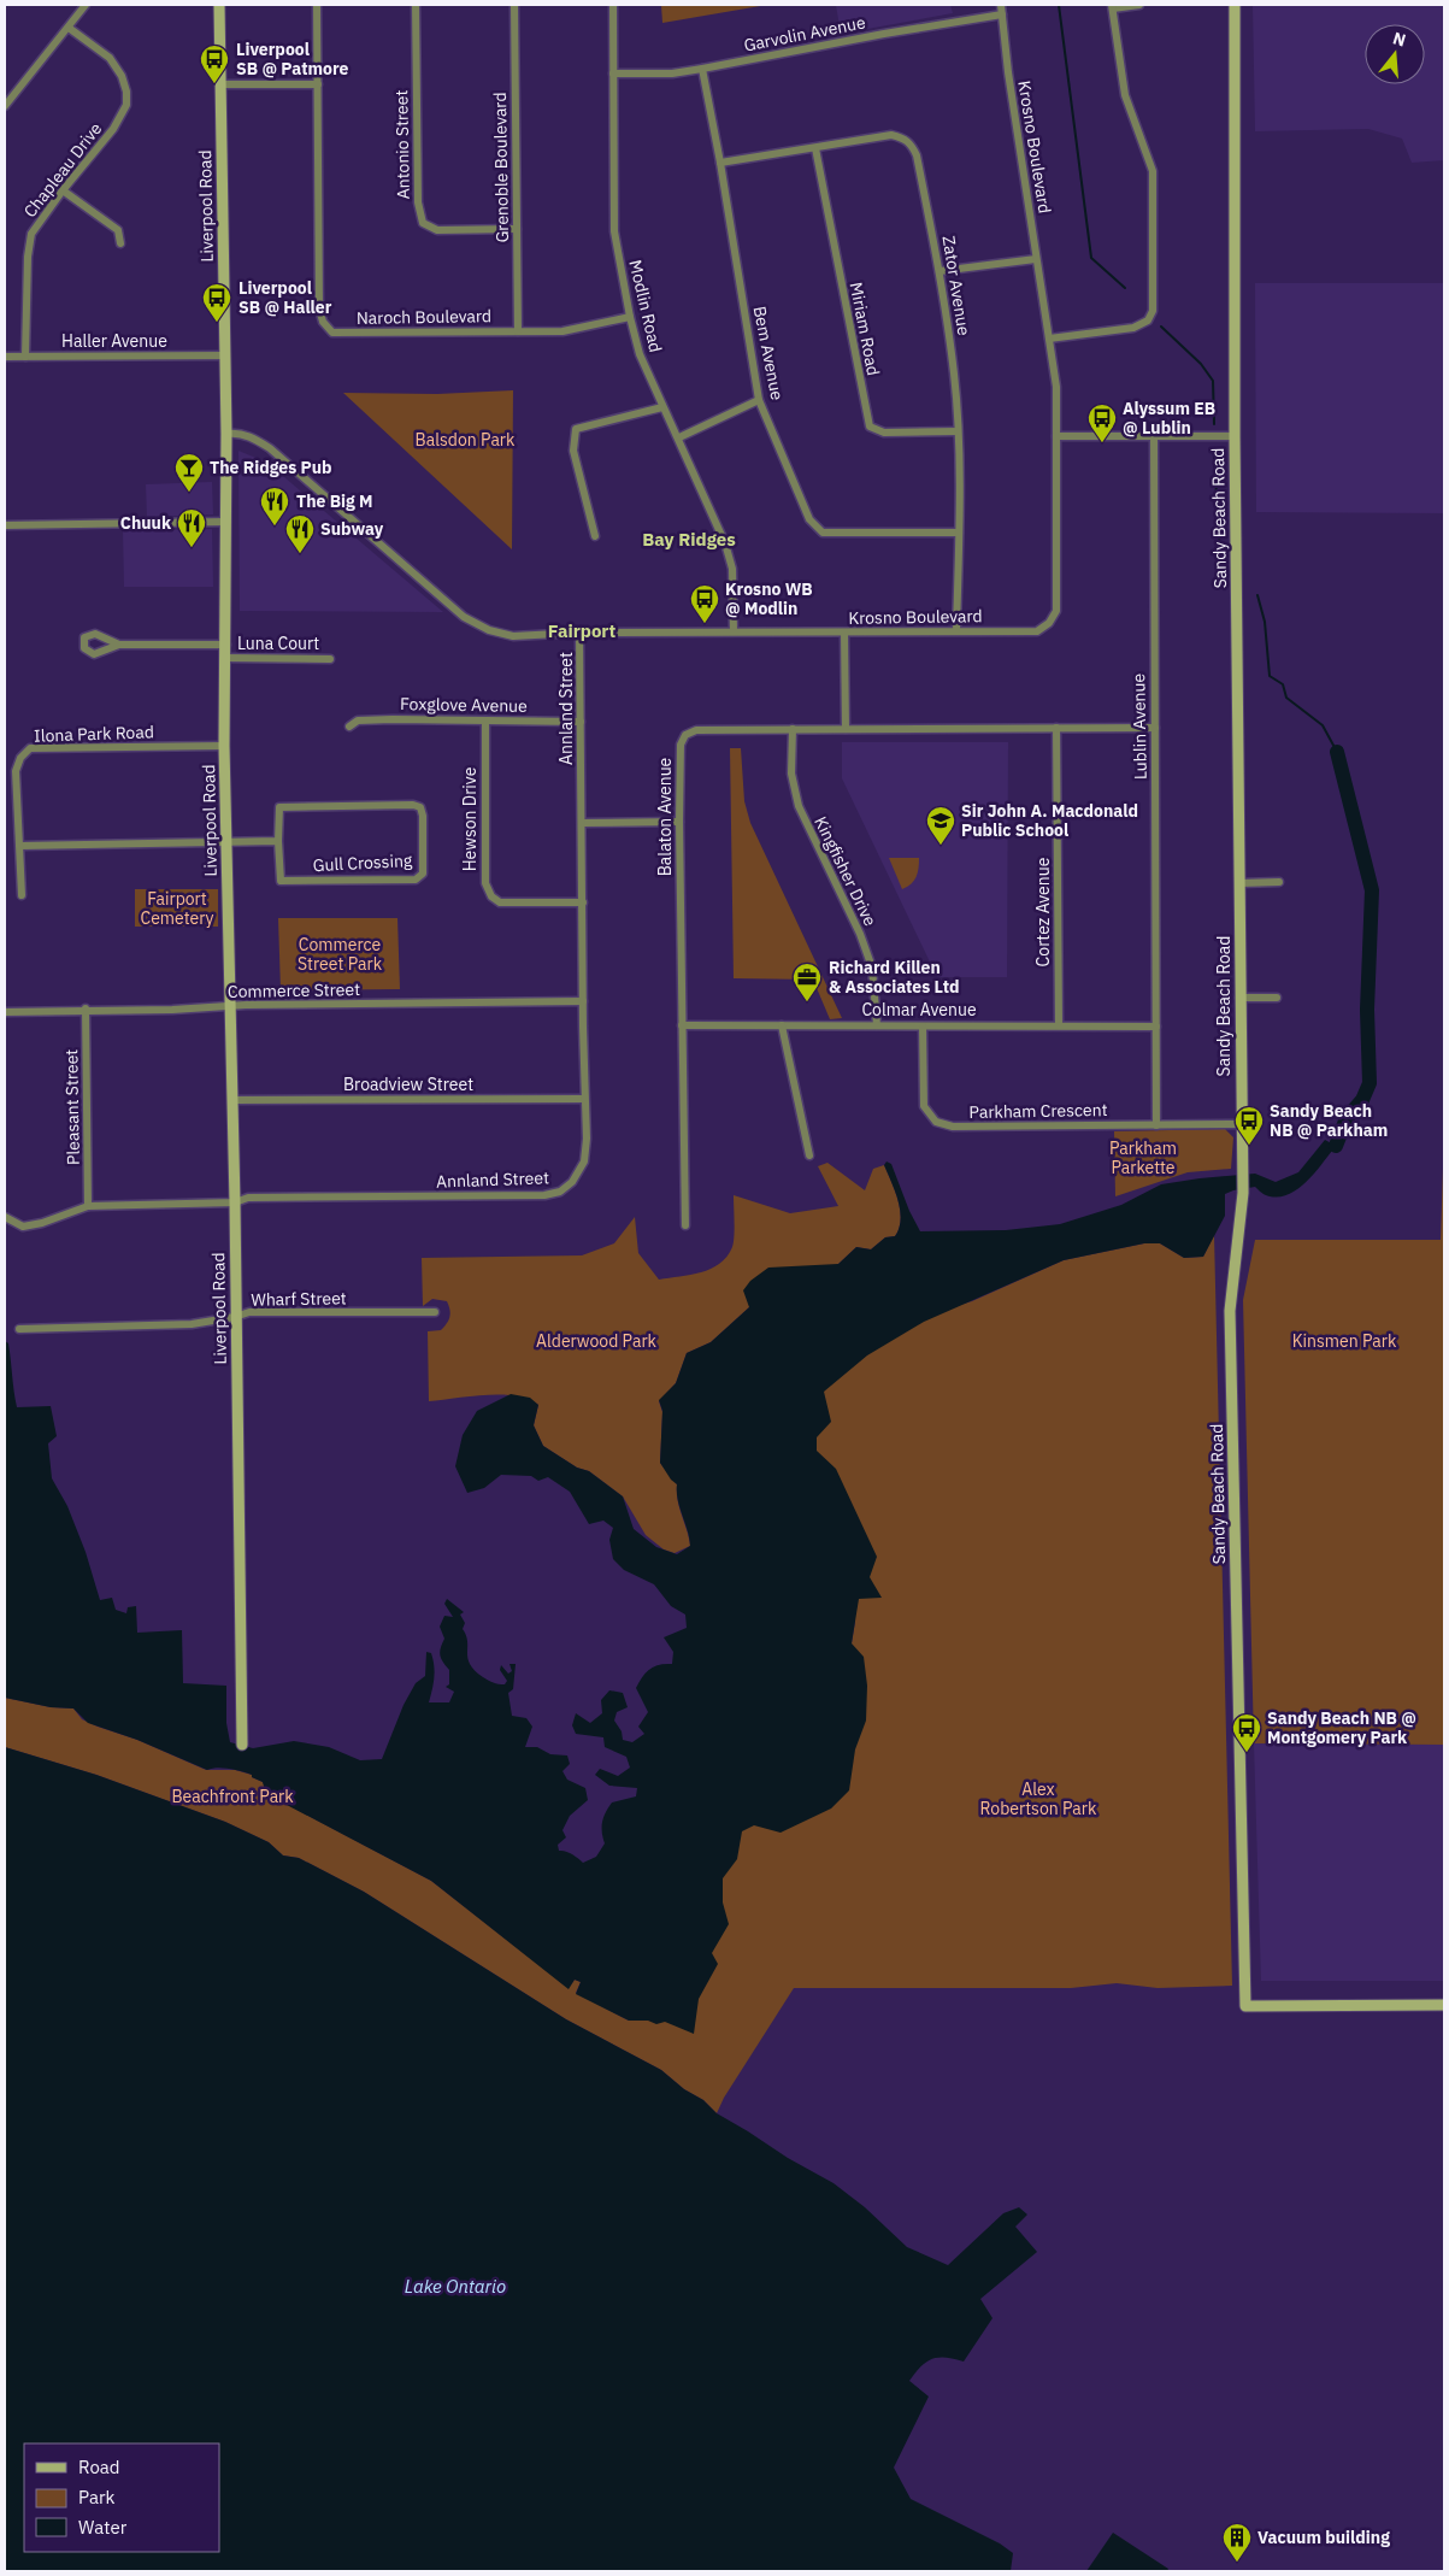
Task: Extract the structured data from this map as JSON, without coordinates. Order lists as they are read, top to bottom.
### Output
{
  "streets": {
    "street": [
      "Garvolin Avenue",
      "Antonio Street",
      "Krosno Boulevard",
      "Grenoble Boulevard",
      "Chapleau Drive",
      "Liverpool Road",
      "Zator Avenue",
      "Modlin Road",
      "Naroch Boulevard",
      "Miriam Road",
      "Haller Avenue",
      "Bem Avenue",
      "Sandy Beach Road",
      "Luna Court",
      "Foxglove Avenue",
      "Annland Street",
      "Lublin Avenue",
      "Ilona Park Road",
      "Balaton Avenue",
      "Hewson Drive",
      "Gull Crossing",
      "Kingfisher Drive",
      "Cortez Avenue",
      "Commerce Street",
      "Colmar Avenue",
      "Broadview Street",
      "Pleasant Street",
      "Parkham Crescent",
      "Wharf Street"
    ]
  },
  "crossings": [
    ["Garvolin Avenue", "Krosno Boulevard"],
    ["Garvolin Avenue", "Modlin Road"],
    ["Garvolin Avenue", "Bem Avenue"],
    ["Antonio Street", "Grenoble Boulevard"],
    ["Krosno Boulevard", "Liverpool Road"],
    ["Krosno Boulevard", "Zator Avenue"],
    ["Krosno Boulevard", "Modlin Road"],
    ["Krosno Boulevard", "Annland Street"],
    ["Grenoble Boulevard", "Naroch Boulevard"],
    ["Chapleau Drive", "Haller Avenue"],
    ["Liverpool Road", "Haller Avenue"],
    ["Liverpool Road", "Luna Court"],
    ["Liverpool Road", "Annland Street"],
    ["Liverpool Road", "Ilona Park Road"],
    ["Liverpool Road", "Commerce Street"],
    ["Liverpool Road", "Broadview Street"],
    ["Liverpool Road", "Wharf Street"],
    ["Zator Avenue", "Miriam Road"],
    ["Zator Avenue", "Bem Avenue"],
    ["Modlin Road", "Naroch Boulevard"],
    ["Sandy Beach Road", "Parkham Crescent"],
    ["Foxglove Avenue", "Annland Street"],
    ["Foxglove Avenue", "Hewson Drive"],
    ["Annland Street", "Hewson Drive"],
    ["Annland Street", "Commerce Street"],
    ["Annland Street", "Broadview Street"],
    ["Annland Street", "Pleasant Street"],
    ["Lublin Avenue", "Balaton Avenue"],
    ["Lublin Avenue", "Colmar Avenue"],
    ["Lublin Avenue", "Parkham Crescent"],
    ["Balaton Avenue", "Kingfisher Drive"],
    ["Balaton Avenue", "Cortez Avenue"],
    ["Balaton Avenue", "Colmar Avenue"],
    ["Kingfisher Drive", "Colmar Avenue"],
    ["Cortez Avenue", "Colmar Avenue"],
    ["Commerce Street", "Pleasant Street"],
    ["Colmar Avenue", "Parkham Crescent"]
  ],
  "districts": ["Bay Ridges", "Fairport"],
  "water": ["Lake Ontario"],
  "parks": [
    "Balsdon Park",
    "Fairport Cemetery",
    "Commerce Street Park",
    "Parkham Parkette",
    "Alderwood Park",
    "Kinsmen Park",
    "Alex Robertson Park",
    "Beachfront Park"
  ],
  "places": {
    "bus stop": [
      "Liverpool SB @ Patmore",
      "Liverpool SB @ Haller",
      "Alyssum EB @ Lublin",
      "Krosno WB @ Modlin",
      "Sandy Beach NB @ Parkham",
      "Sandy Beach NB @ Montgomery Park"
    ],
    "bar": ["The Ridges Pub"],
    "restaurant": ["The Big M", "Chuuk", "Subway"],
    "school or university": ["Sir John A. Macdonald Public School"],
    "office": ["Richard Killen & Associates Ltd"],
    "building": ["Vacuum building"]
  },
  "legend": ["Road", "Park", "Water"],
  "north": "top"
}
